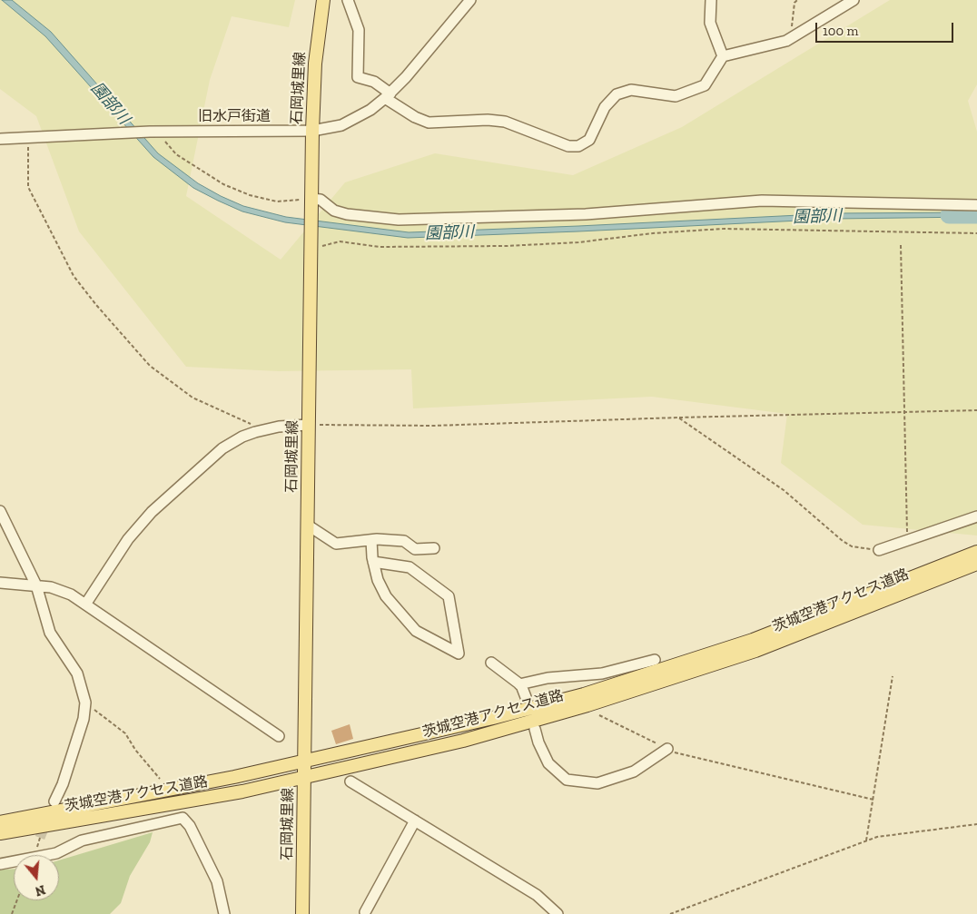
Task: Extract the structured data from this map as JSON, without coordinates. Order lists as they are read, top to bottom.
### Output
{
  "streets": {
    "main road": ["石岡城里線", "茨城空港アクセス道路"],
    "street": ["旧水戸街道"]
  },
  "crossings": [
    ["石岡城里線", "旧水戸街道"],
    ["石岡城里線", "茨城空港アクセス道路"]
  ],
  "water": ["園部川"],
  "scale_bar": "100 m",
  "north": "bottom"
}
